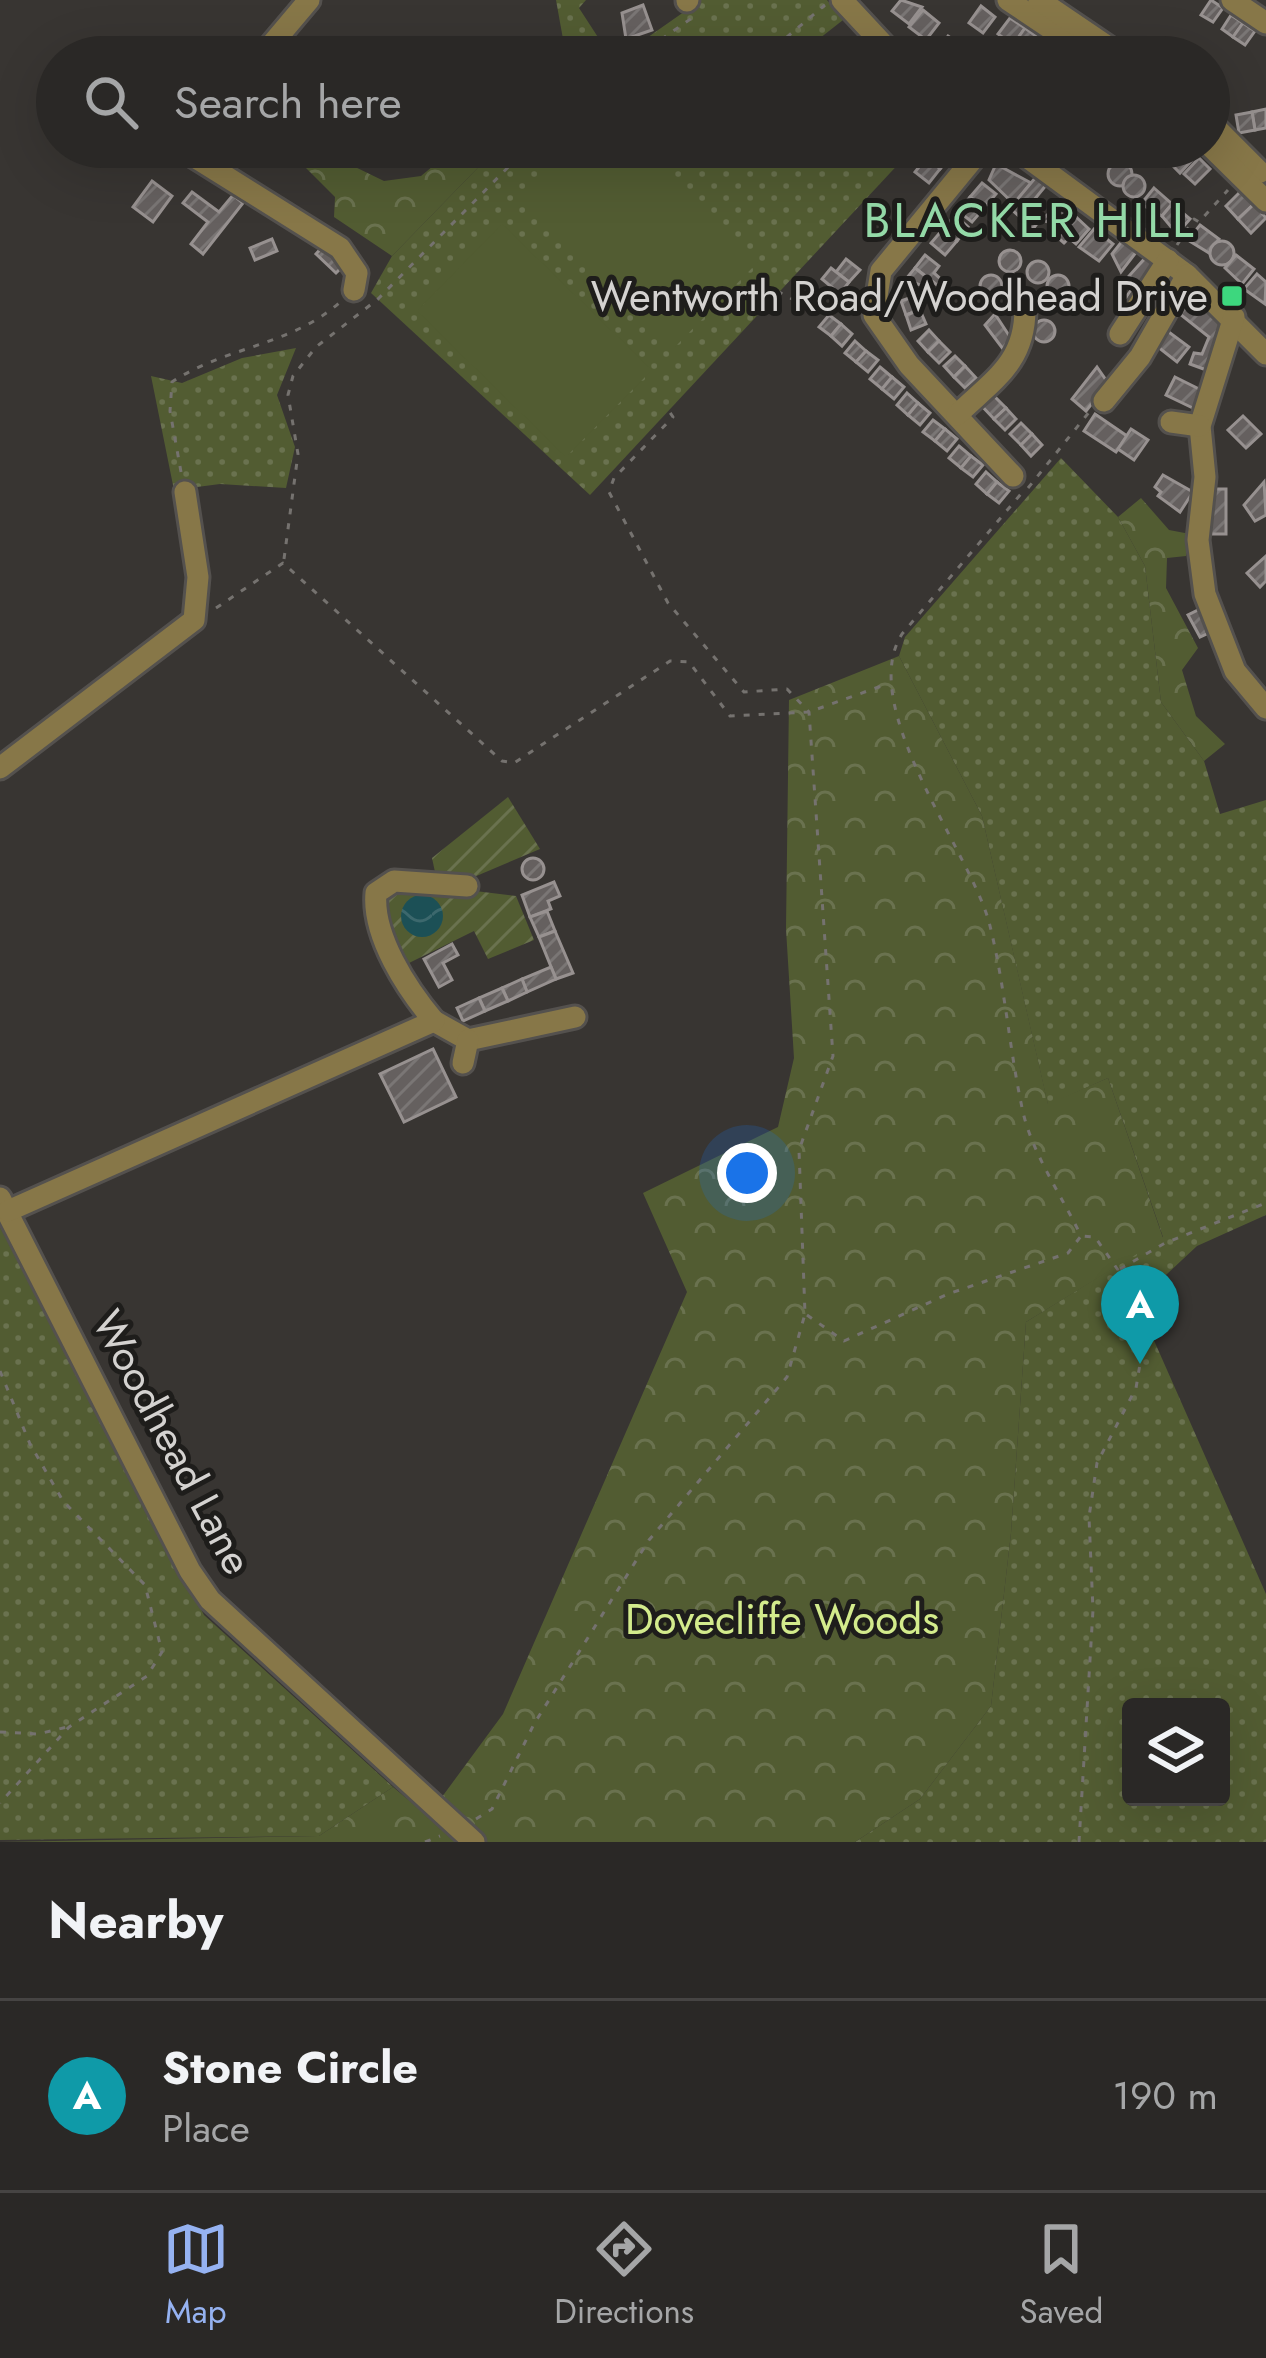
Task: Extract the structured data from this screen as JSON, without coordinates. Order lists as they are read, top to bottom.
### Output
{
  "streets": {
    "street": ["Woodhead Lane"]
  },
  "districts": ["BLACKER HILL"],
  "parks": ["Dovecliffe Woods"],
  "places": {
    "transit": ["Wentworth Road/Woodhead Drive"]
  },
  "page": {
    "search": "Search here",
    "pins": "A",
    "heading": "Nearby",
    "list": [
      {
        "mark": "A",
        "name": "Stone Circle",
        "note": "Place",
        "value": "190 m"
      }
    ],
    "nav": ["Map", "Directions", "Saved"]
  }
}
